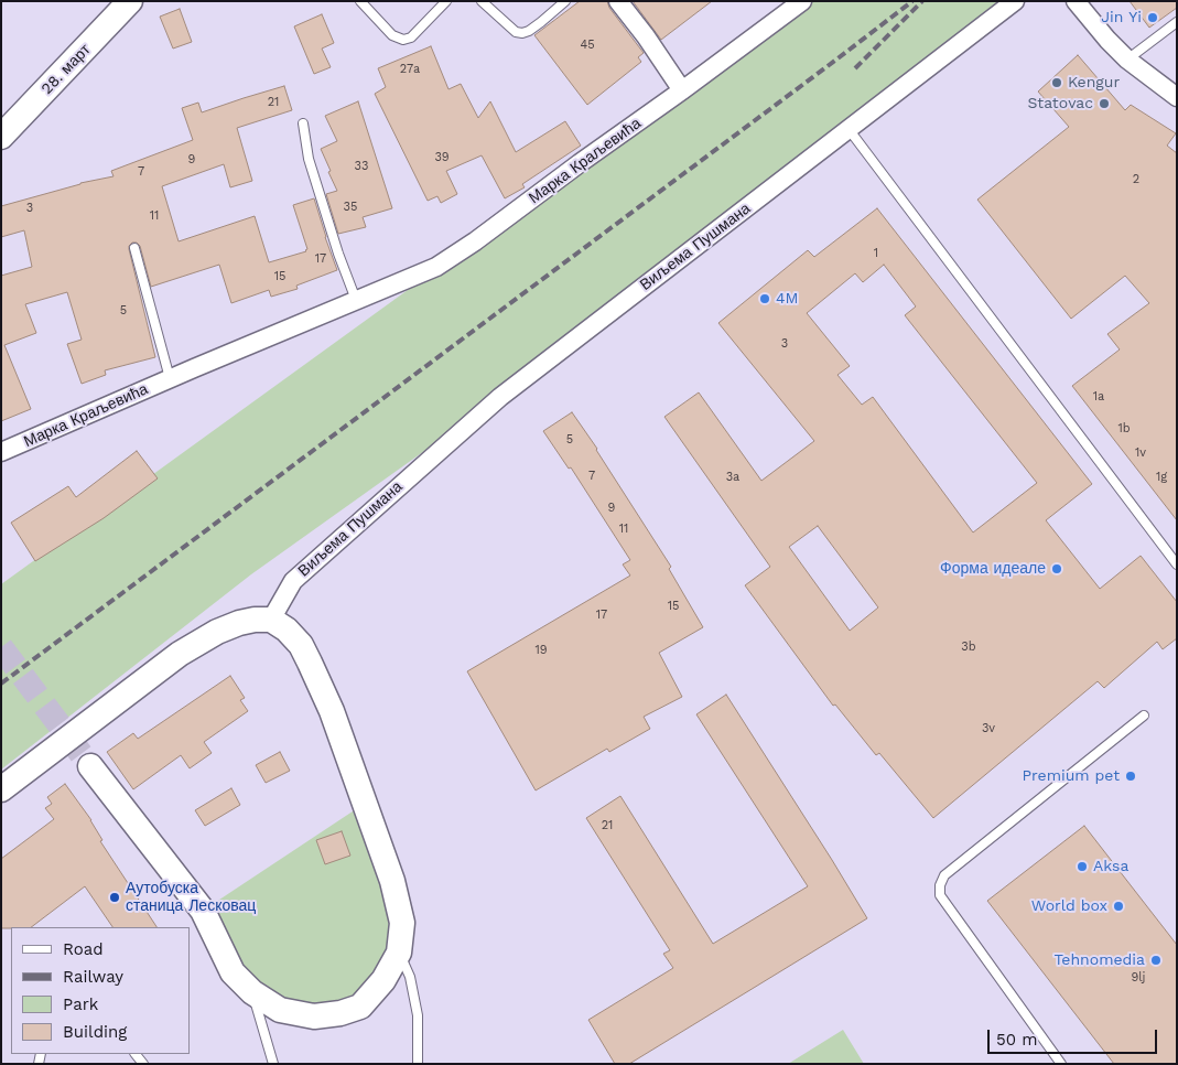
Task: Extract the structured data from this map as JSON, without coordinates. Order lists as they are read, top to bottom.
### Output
{
  "streets": {
    "street": ["28. март", "Марка Краљевића", "Виљема Пушмана"]
  },
  "places": [
    "Jin Yi",
    "Kengur",
    "Statovac",
    "4M",
    "Форма идеале",
    "Premium pet",
    "Aksa",
    "Аутобуска станица Лесковац",
    "World box",
    "Tehnomedia"
  ],
  "house_numbers": [
    "45",
    "27a",
    "21",
    "39",
    "9",
    "33",
    "7",
    "2",
    "35",
    "3",
    "11",
    "1",
    "17",
    "15",
    "5",
    "3",
    "1a",
    "1b",
    "5",
    "1v",
    "7",
    "3a",
    "1g",
    "9",
    "11",
    "15",
    "17",
    "3b",
    "19",
    "3v",
    "21",
    "9lj"
  ],
  "legend": [
    "Road",
    "Railway",
    "Park",
    "Building"
  ],
  "scale_bar": "50 m"
}
